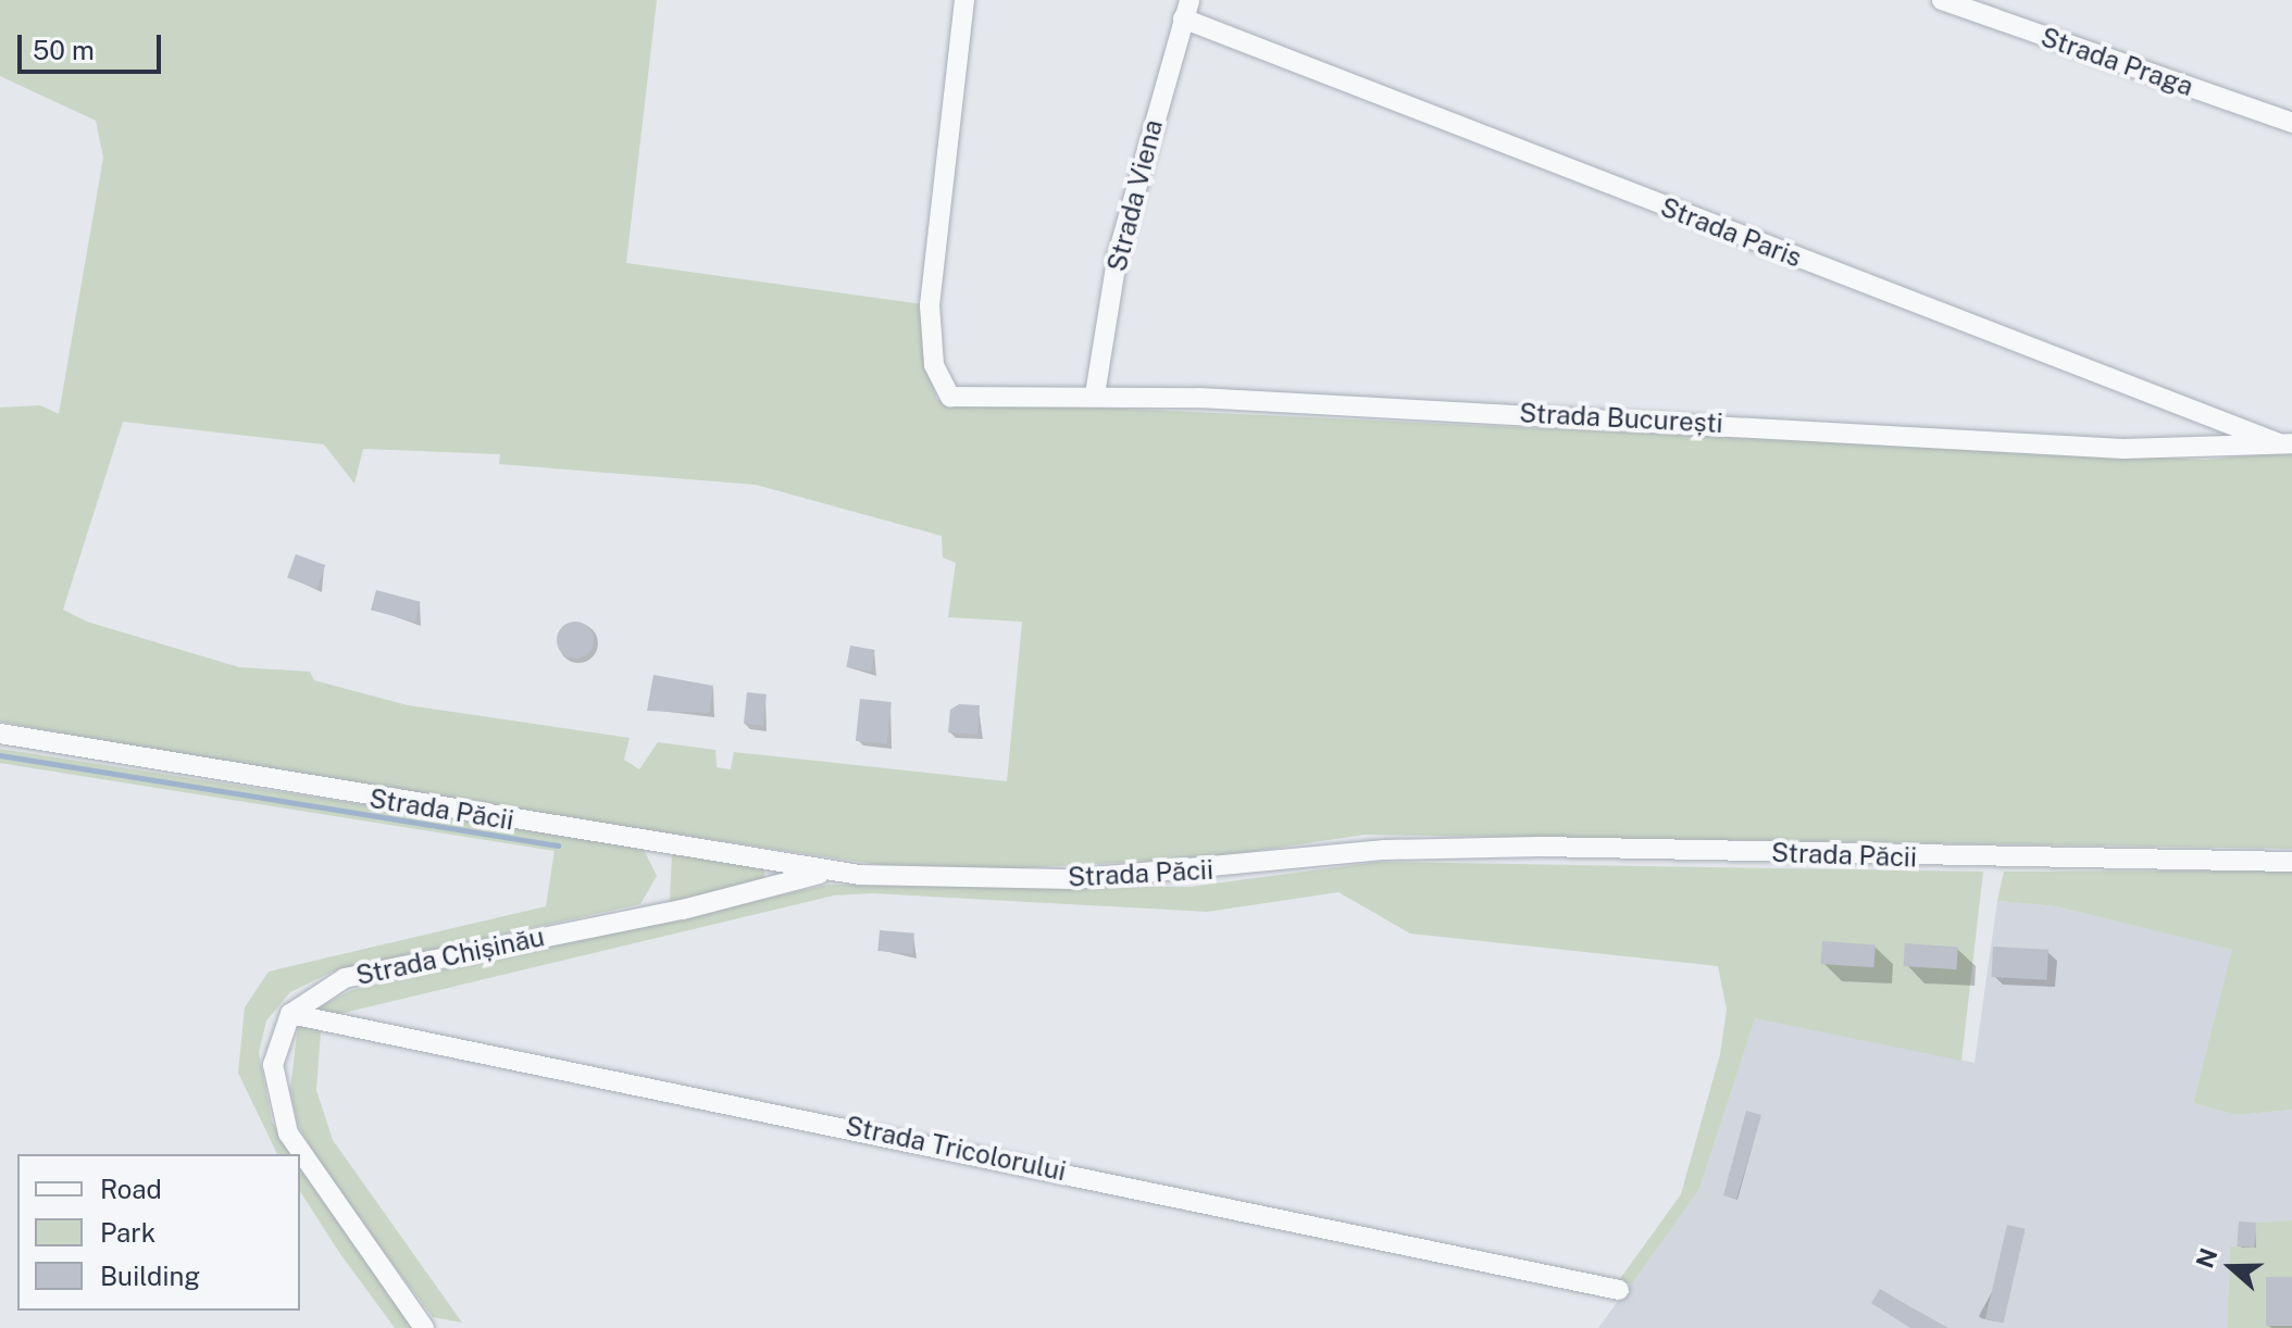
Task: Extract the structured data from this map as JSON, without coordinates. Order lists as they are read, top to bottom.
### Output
{
  "streets": {
    "street": [
      "Strada Praga",
      "Strada Viena",
      "Strada Paris",
      "Strada București",
      "Strada Păcii",
      "Strada Chișinău",
      "Strada Tricolorului"
    ]
  },
  "crossings": [
    ["Strada Viena", "Strada Paris"],
    ["Strada Viena", "Strada București"],
    ["Strada Paris", "Strada București"],
    ["Strada Păcii", "Strada Chișinău"],
    ["Strada Chișinău", "Strada Tricolorului"]
  ],
  "legend": ["Road", "Park", "Building"],
  "scale_bar": "50 m",
  "north": "left"
}
